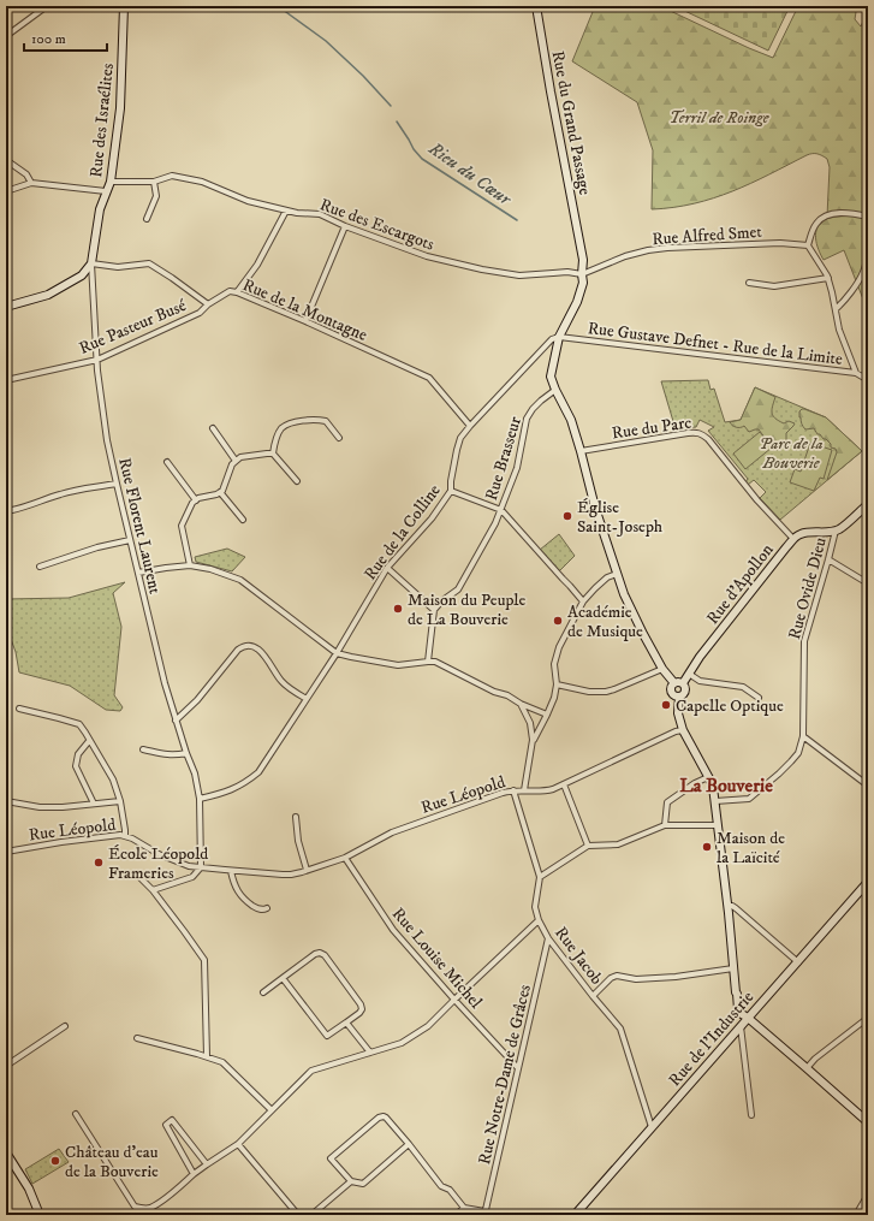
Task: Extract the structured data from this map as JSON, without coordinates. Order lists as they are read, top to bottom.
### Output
{
  "streets": {
    "street": [
      "Rue des Israélites",
      "Rue du Grand Passage",
      "Rue des Escargots",
      "Rue Alfred Smet",
      "Rue de la Montagne",
      "Rue Pasteur Busé",
      "Rue Gustave Defnet - Rue de la Limite",
      "Rue du Parc",
      "Rue Brasseur",
      "Rue Florent Laurent",
      "Rue de la Colline",
      "Rue d'Apollon",
      "Rue Ovide Dieu",
      "Rue Léopold",
      "Rue Jacob",
      "Rue Louise Michel",
      "Rue de l'Industrie",
      "Rue Notre-Dame de Grâces"
    ]
  },
  "crossings": [
    ["Rue des Israélites", "Rue des Escargots"],
    ["Rue des Israélites", "Rue Florent Laurent"],
    ["Rue du Grand Passage", "Rue des Escargots"],
    ["Rue du Grand Passage", "Rue Alfred Smet"],
    ["Rue des Escargots", "Rue Alfred Smet"],
    ["Rue de la Montagne", "Rue Pasteur Busé"],
    ["Rue de la Montagne", "Rue de la Colline"],
    ["Rue Pasteur Busé", "Rue Florent Laurent"],
    ["Rue Gustave Defnet - Rue de la Limite", "Rue de la Colline"],
    ["Rue du Parc", "Rue d'Apollon"],
    ["Rue Florent Laurent", "Rue de la Colline"],
    ["Rue Florent Laurent", "Rue Léopold"],
    ["Rue d'Apollon", "Rue Ovide Dieu"],
    ["Rue Léopold", "Rue Jacob"],
    ["Rue Léopold", "Rue Louise Michel"],
    ["Rue Jacob", "Rue de l'Industrie"],
    ["Rue Jacob", "Rue Notre-Dame de Grâces"],
    ["Rue Louise Michel", "Rue Notre-Dame de Grâces"]
  ],
  "districts": ["La Bouverie"],
  "water": ["Rieu du Cœur"],
  "parks": ["Terril de Roinge", "Parc de la Bouverie"],
  "places": [
    "Église Saint-Joseph",
    "Maison du Peuple de La Bouverie",
    "Académie de Musique",
    "Capelle Optique",
    "Maison de la Laïcité",
    "École Léopold Frameries",
    "Château d'eau de la Bouverie"
  ],
  "scale_bar": "100 m"
}
